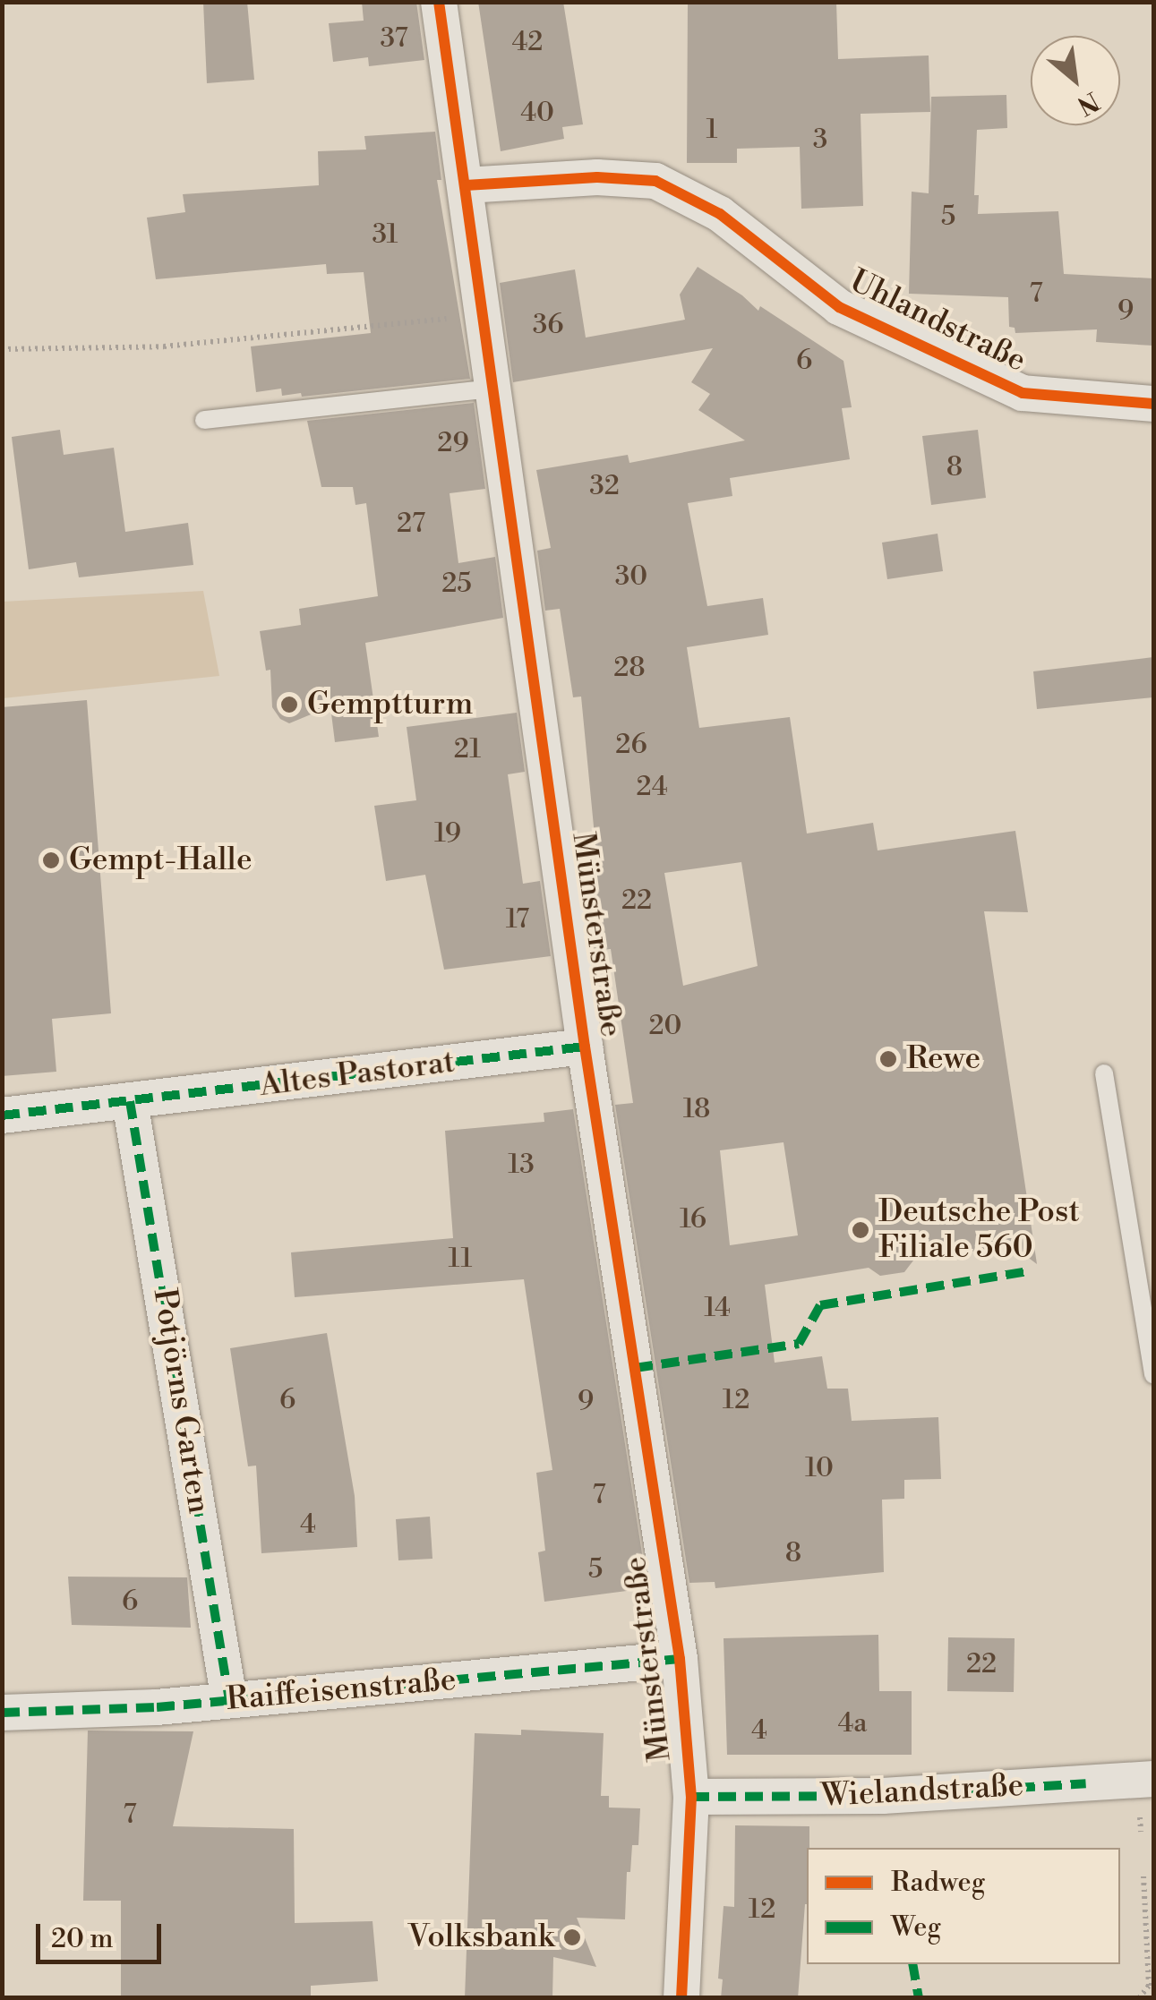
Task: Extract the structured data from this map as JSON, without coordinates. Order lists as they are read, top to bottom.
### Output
{
  "streets": {
    "street": [
      "Uhlandstraße",
      "Münsterstraße",
      "Altes Pastorat",
      "Potjörns Garten",
      "Raiffeisenstraße",
      "Wielandstraße"
    ]
  },
  "crossings": [
    ["Uhlandstraße", "Münsterstraße"],
    ["Münsterstraße", "Altes Pastorat"],
    ["Münsterstraße", "Raiffeisenstraße"],
    ["Münsterstraße", "Wielandstraße"],
    ["Altes Pastorat", "Potjörns Garten"],
    ["Potjörns Garten", "Raiffeisenstraße"]
  ],
  "places": [
    "Gemptturm",
    "Gempt-Halle",
    "Rewe",
    "Deutsche Post Filiale 560",
    "Volksbank"
  ],
  "house_numbers": [
    "37",
    "42",
    "40",
    "1",
    "3",
    "5",
    "31",
    "7",
    "9",
    "36",
    "6",
    "29",
    "8",
    "32",
    "27",
    "30",
    "25",
    "28",
    "26",
    "21",
    "24",
    "19",
    "22",
    "17",
    "20",
    "18",
    "13",
    "16",
    "11",
    "14",
    "6",
    "12",
    "9",
    "10",
    "7",
    "4",
    "8",
    "5",
    "6",
    "22",
    "4a",
    "4",
    "7",
    "12"
  ],
  "legend": ["Radweg", "Weg"],
  "scale_bar": "20 m",
  "north": "bottom right"
}
